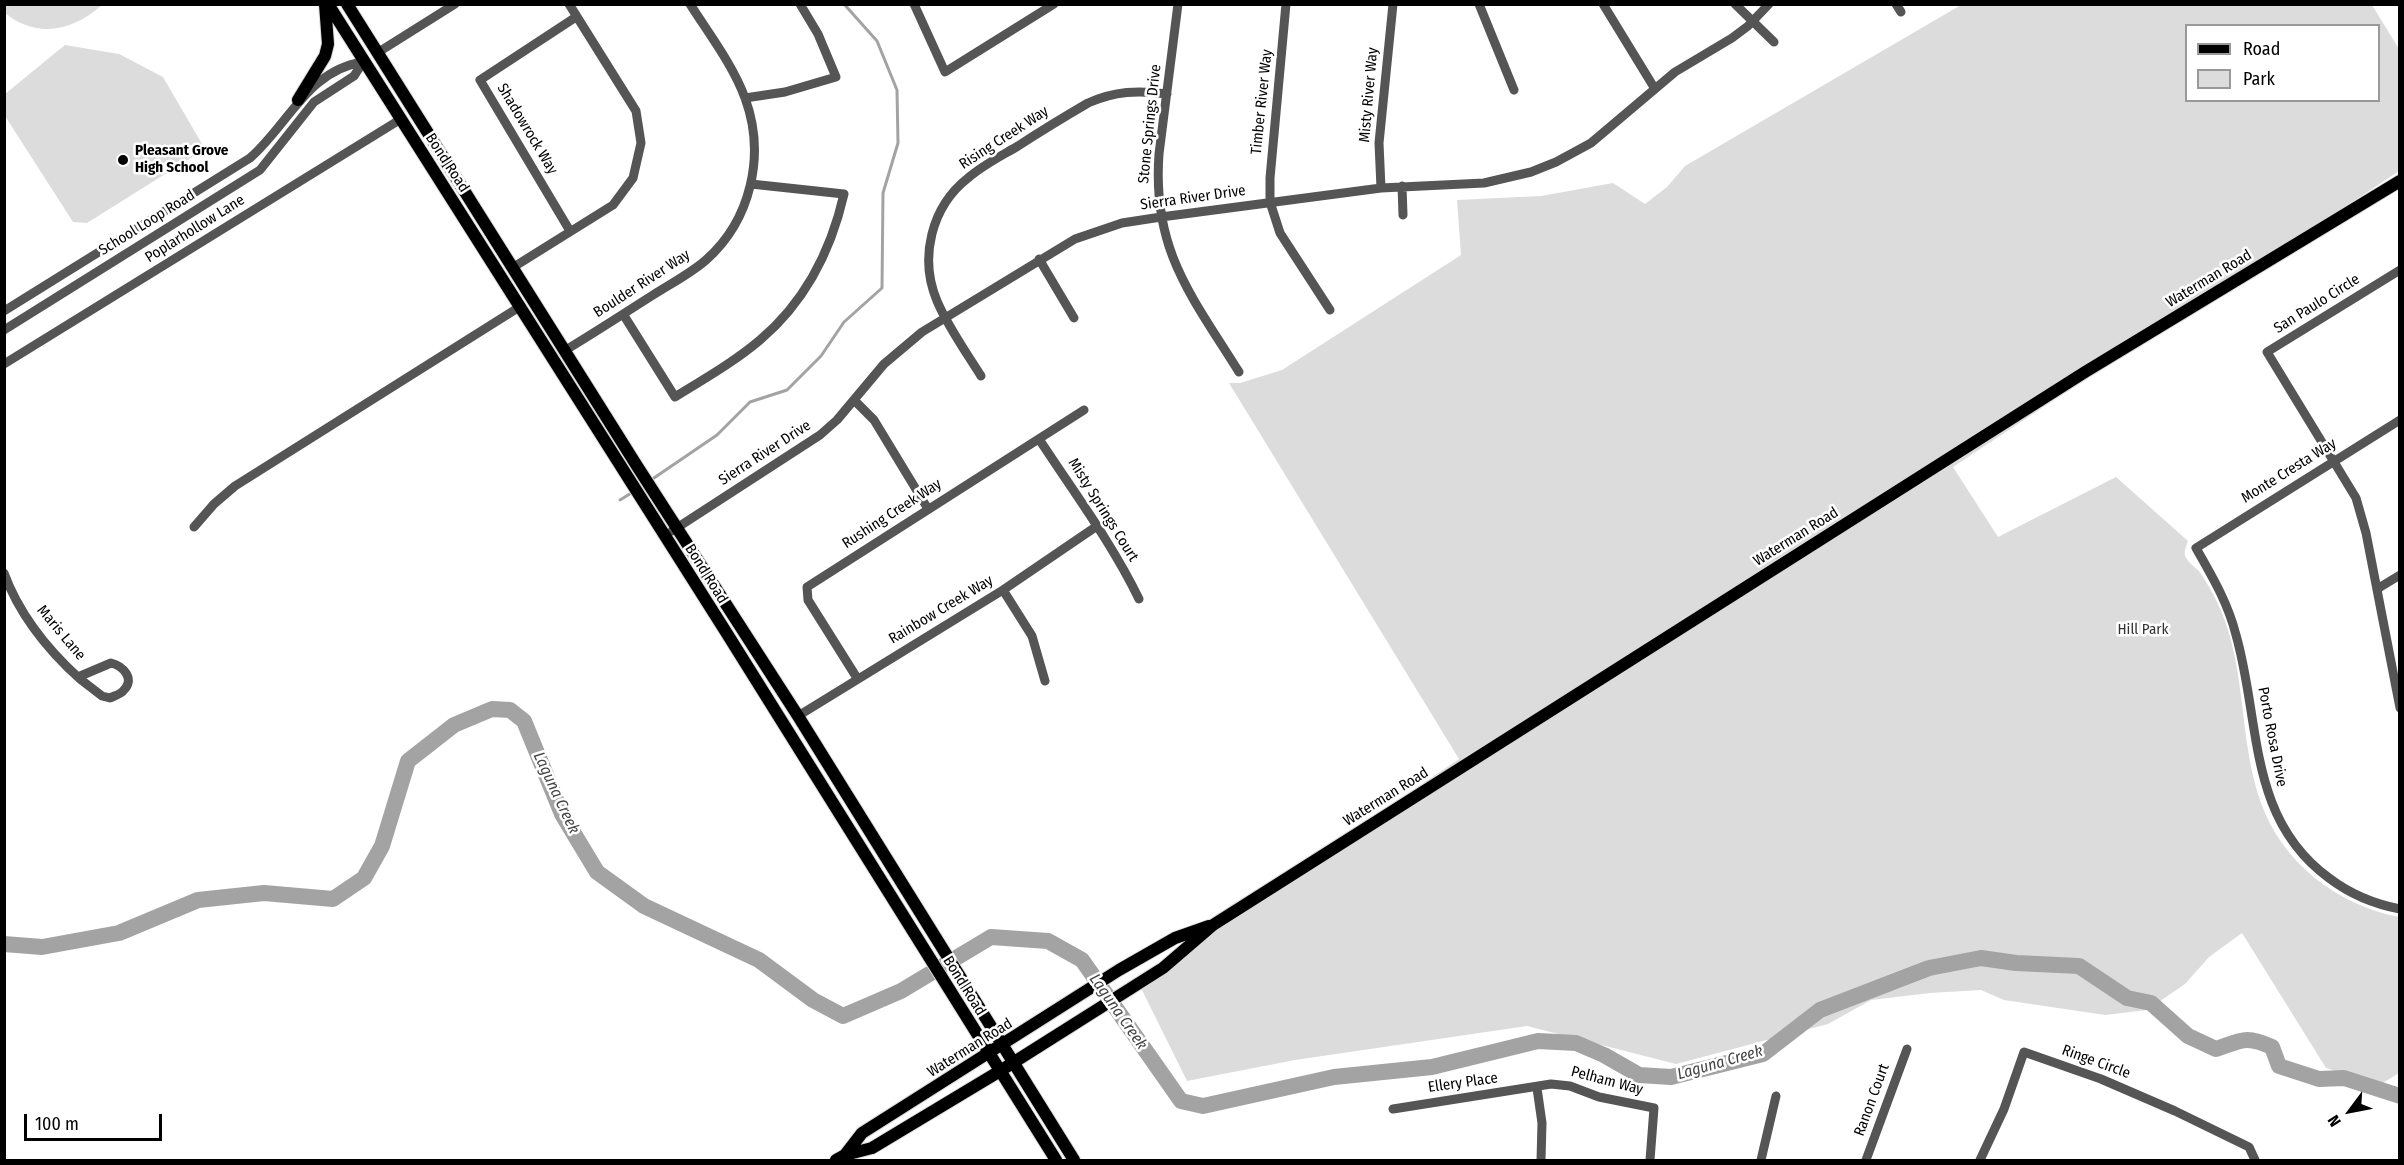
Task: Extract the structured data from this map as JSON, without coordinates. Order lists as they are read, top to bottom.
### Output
{
  "streets": {
    "main road": ["Bond Road", "Waterman Road"],
    "street": [
      "Misty River Way",
      "Timber River Way",
      "Stone Springs Drive",
      "Shadowrock Way",
      "Rising Creek Way",
      "Sierra River Drive",
      "School Loop Road",
      "Poplarhollow Lane",
      "Boulder River Way",
      "San Paulo Circle",
      "Monte Cresta Way",
      "Misty Springs Court",
      "Rushing Creek Way",
      "Rainbow Creek Way",
      "Maris Lane",
      "Porto Rosa Drive",
      "Ringe Circle",
      "Pelham Way",
      "Ellery Place",
      "Ranon Court"
    ]
  },
  "crossings": [
    ["Misty River Way", "Sierra River Drive"],
    ["Timber River Way", "Sierra River Drive"],
    ["Stone Springs Drive", "Rising Creek Way"],
    ["Stone Springs Drive", "Sierra River Drive"],
    ["Rising Creek Way", "Sierra River Drive"],
    ["Bond Road", "Sierra River Drive"],
    ["Bond Road", "School Loop Road"],
    ["Bond Road", "Poplarhollow Lane"],
    ["Bond Road", "Waterman Road"],
    ["Bond Road", "Boulder River Way"],
    ["Bond Road", "Rainbow Creek Way"],
    ["San Paulo Circle", "Monte Cresta Way"],
    ["Monte Cresta Way", "Porto Rosa Drive"],
    ["Misty Springs Court", "Rushing Creek Way"],
    ["Misty Springs Court", "Rainbow Creek Way"],
    ["Rushing Creek Way", "Rainbow Creek Way"],
    ["Pelham Way", "Ellery Place"]
  ],
  "water": ["Laguna Creek"],
  "parks": ["Hill Park"],
  "places": ["Pleasant Grove High School"],
  "legend": ["Road", "Park"],
  "scale_bar": "100 m",
  "north": "bottom left"
}
